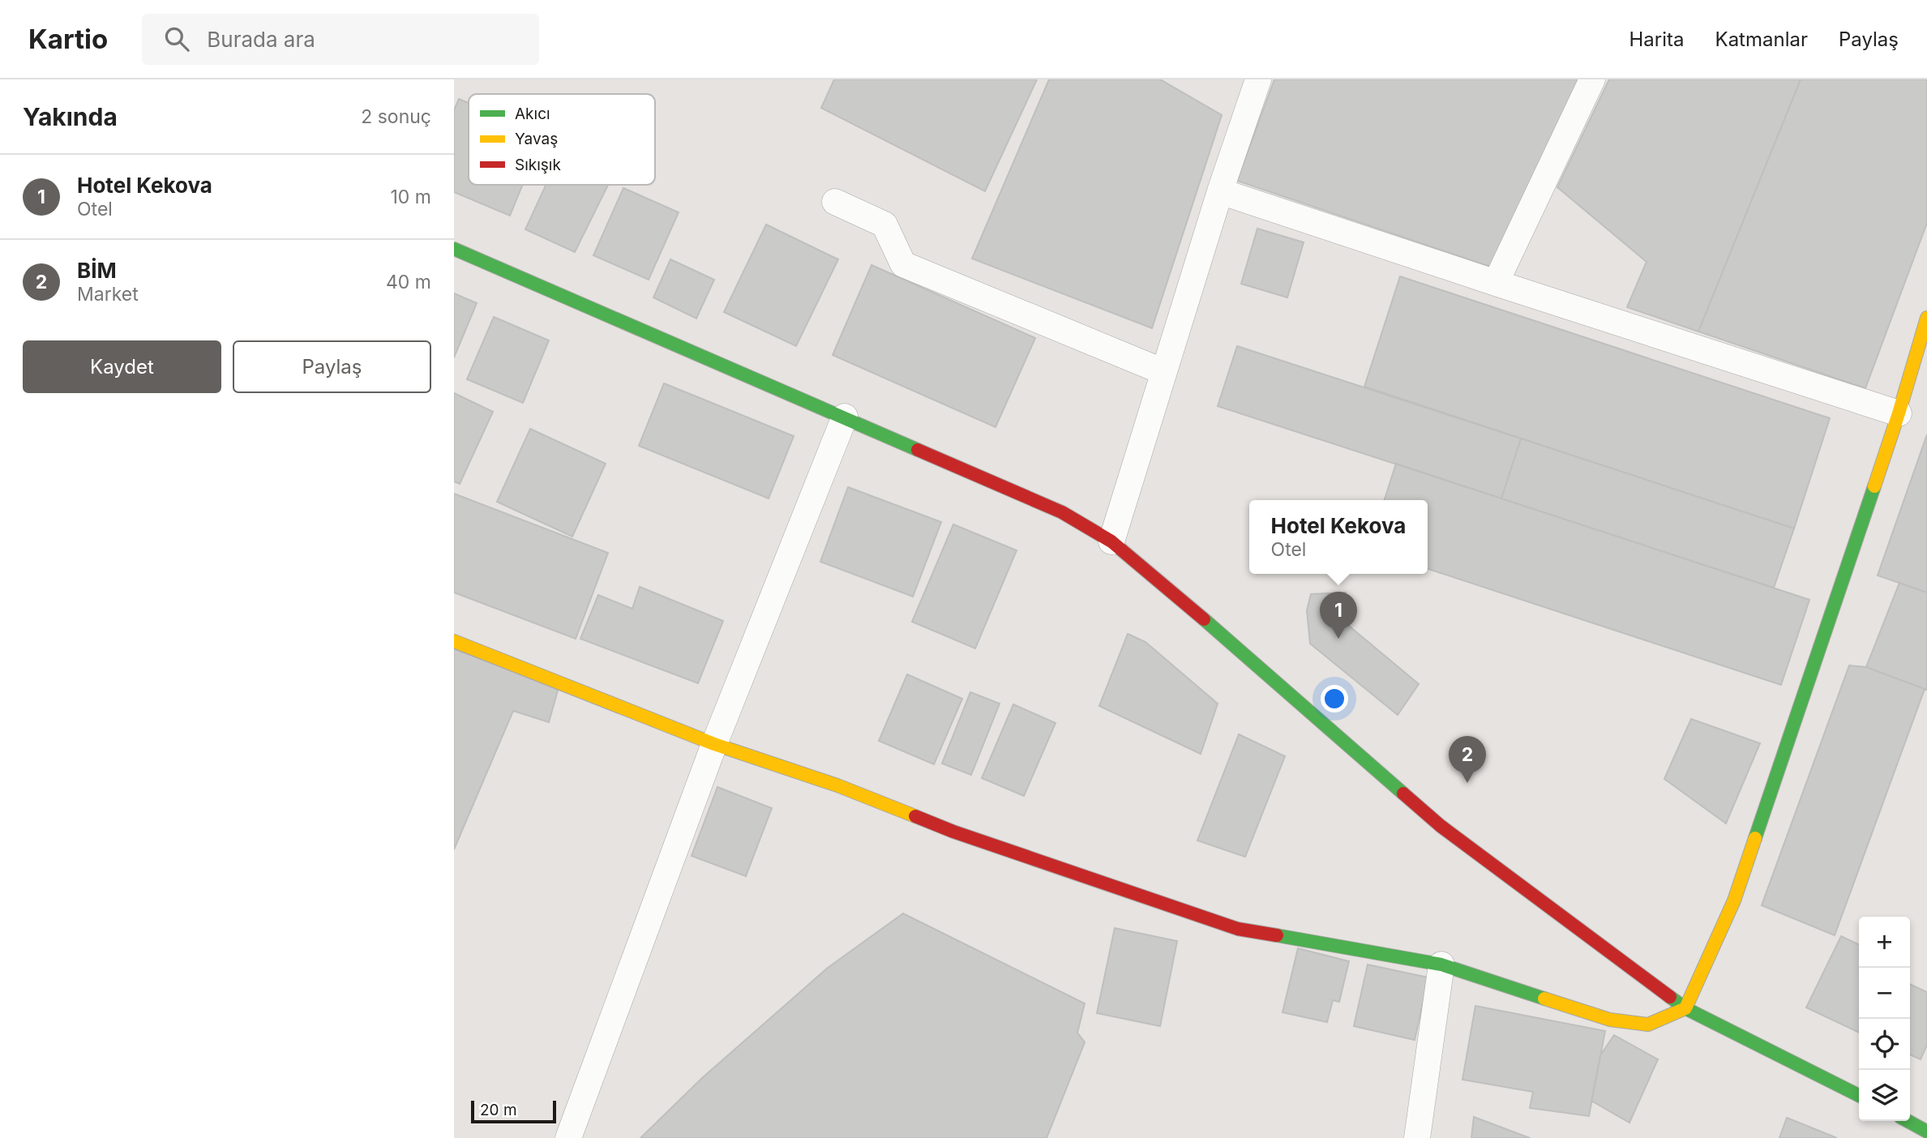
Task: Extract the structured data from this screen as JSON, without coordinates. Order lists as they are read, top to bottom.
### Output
{
  "legend": ["Akıcı", "Yavaş", "Sıkışık"],
  "scale_bar": "20 m",
  "page": {
    "header": "Kartio",
    "search": "Burada ara",
    "nav": ["Harita", "Katmanlar", "Paylaş"],
    "heading": ["Yakında", "2 sonuç"],
    "list": [
      {
        "mark": "1",
        "name": "Hotel Kekova",
        "note": "Otel",
        "value": "10 m"
      },
      {
        "mark": "2",
        "name": "BİM",
        "note": "Market",
        "value": "40 m"
      }
    ],
    "buttons": ["Kaydet", "Paylaş"],
    "popup": ["Hotel Kekova", "Otel"],
    "pins": ["1", "2"],
    "map_buttons": ["+", "−"],
    "scale": "20 m"
  }
}
